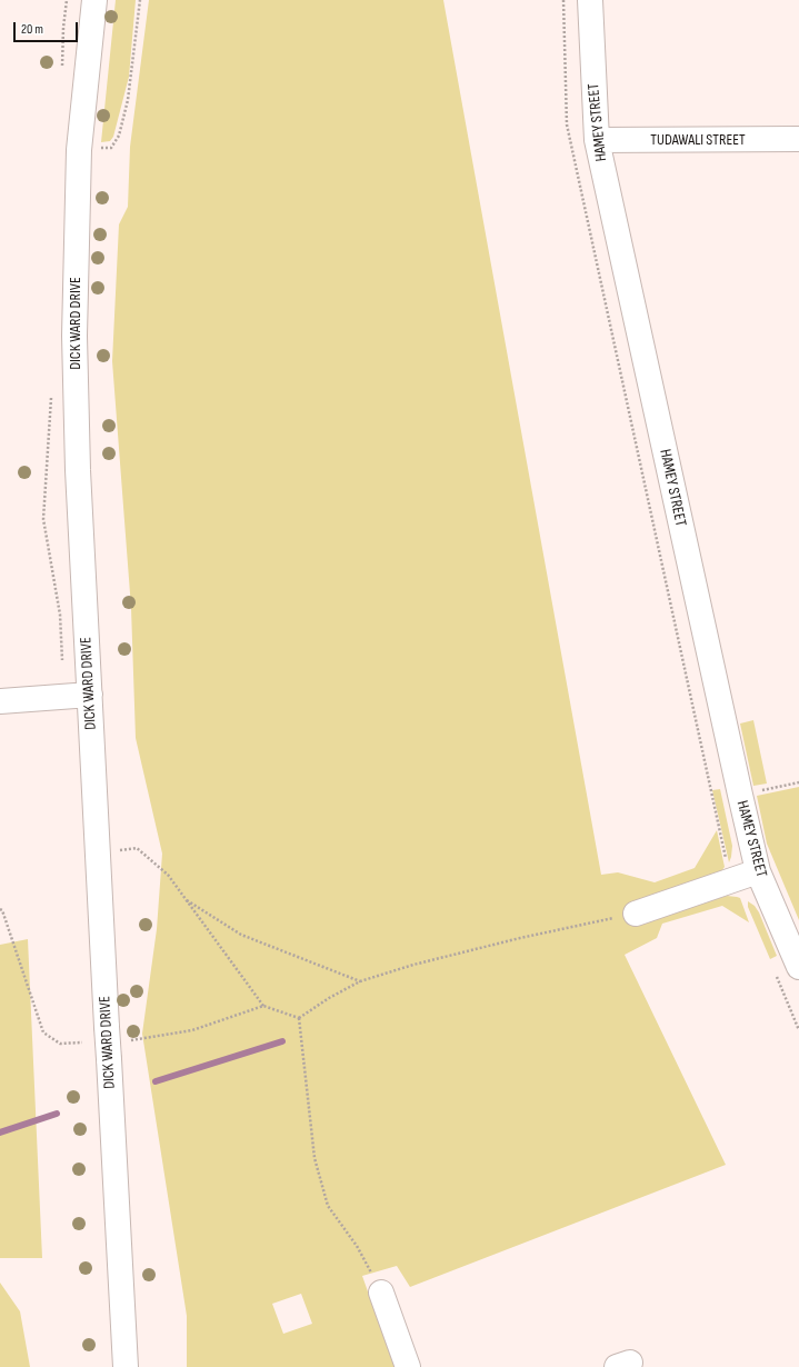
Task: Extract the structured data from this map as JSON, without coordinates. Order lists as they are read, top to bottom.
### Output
{
  "streets": {
    "street": ["HAMEY STREET", "TUDAWALI STREET", "DICK WARD DRIVE"]
  },
  "crossings": [
    ["HAMEY STREET", "TUDAWALI STREET"]
  ],
  "scale_bar": "20 m"
}
